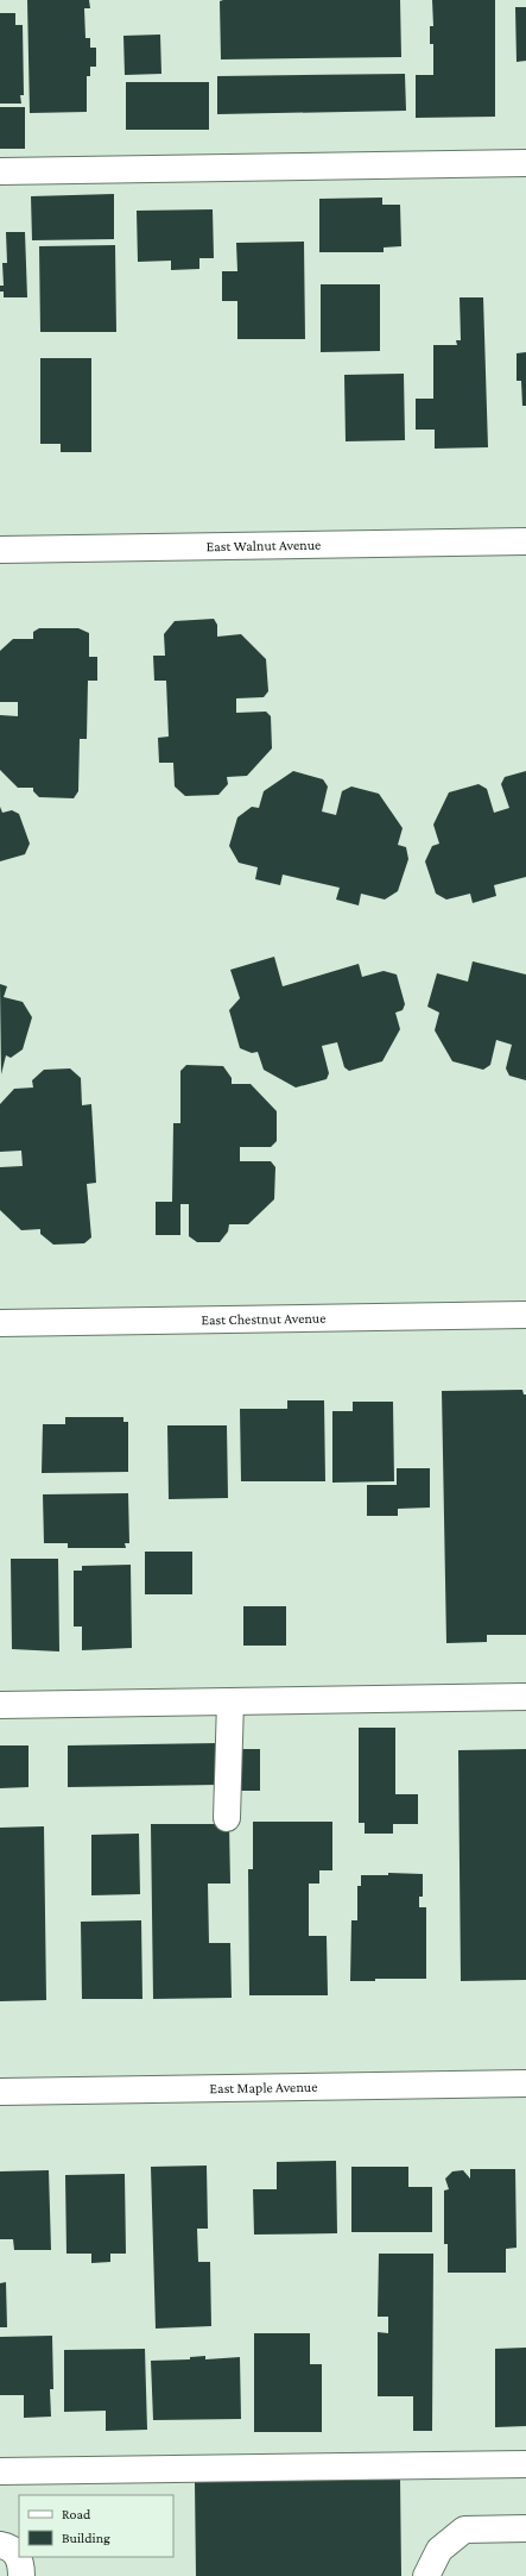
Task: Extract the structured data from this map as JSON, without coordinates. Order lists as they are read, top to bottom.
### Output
{
  "streets": {
    "street": ["East Walnut Avenue", "East Chestnut Avenue", "East Maple Avenue"]
  },
  "legend": ["Road", "Building"]
}
